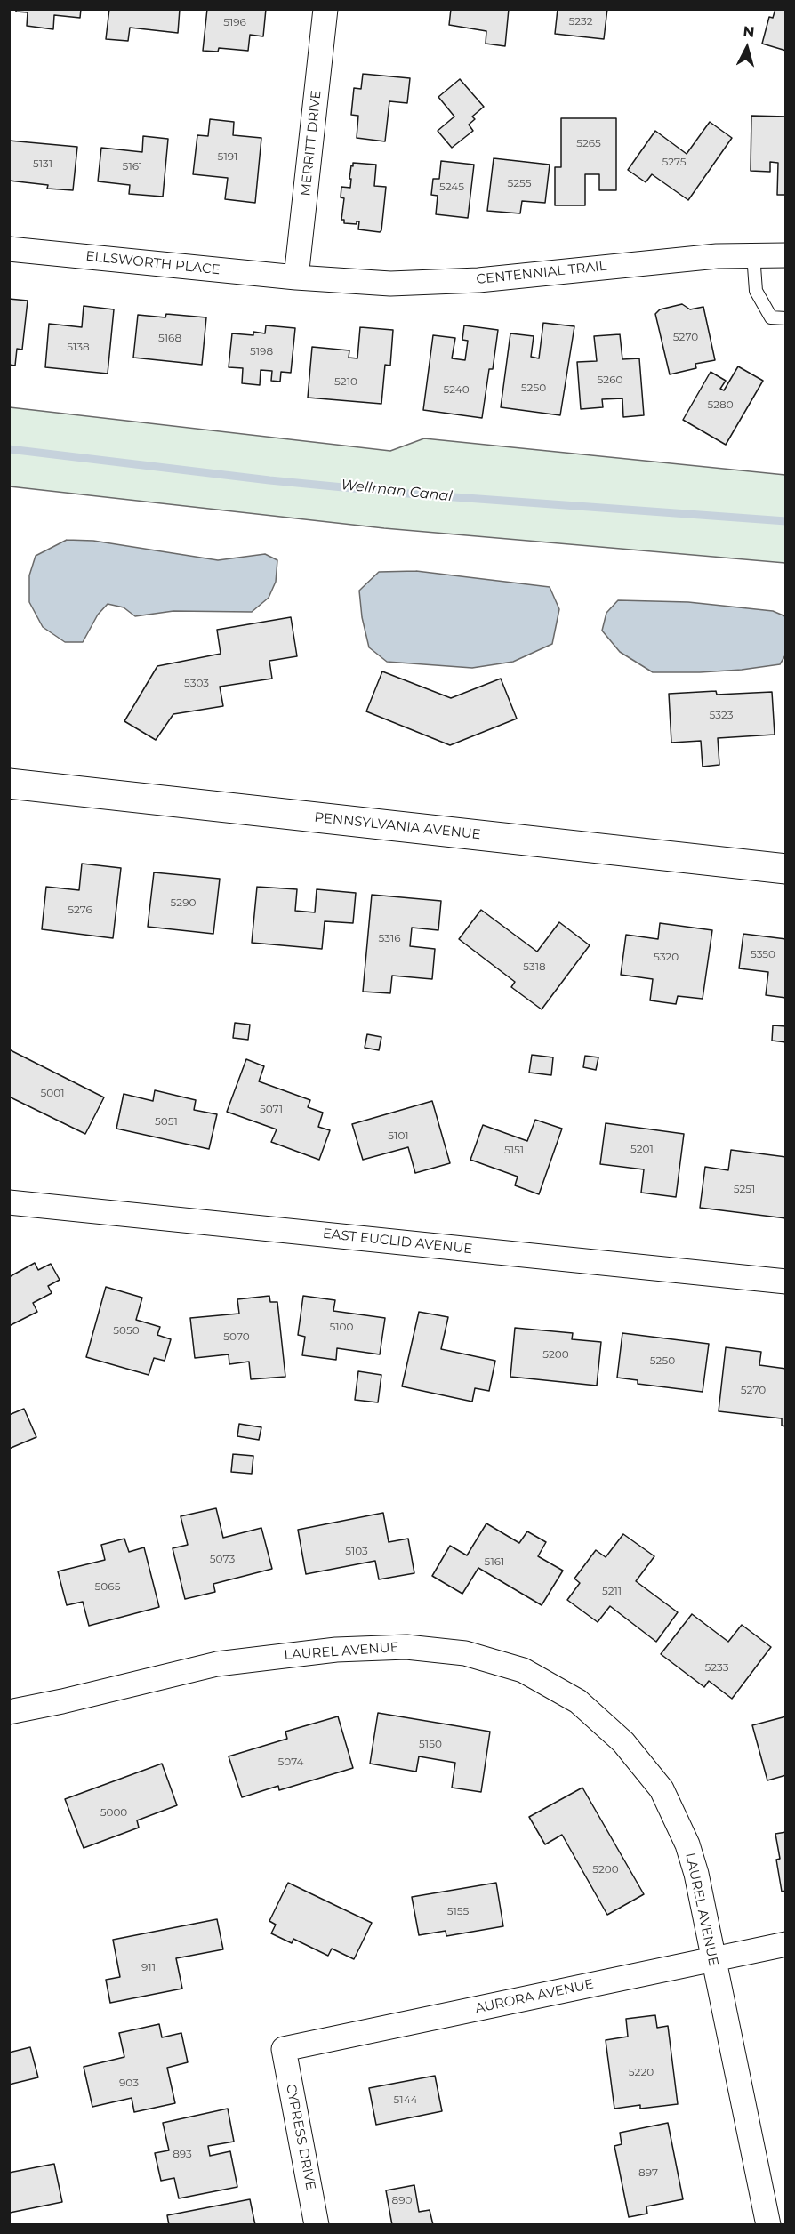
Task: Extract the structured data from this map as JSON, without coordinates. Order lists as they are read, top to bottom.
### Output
{
  "streets": {
    "street": [
      "MERRITT DRIVE",
      "ELLSWORTH PLACE",
      "CENTENNIAL TRAIL",
      "PENNSYLVANIA AVENUE",
      "EAST EUCLID AVENUE",
      "LAUREL AVENUE",
      "AURORA AVENUE",
      "CYPRESS DRIVE"
    ]
  },
  "crossings": [
    ["MERRITT DRIVE", "ELLSWORTH PLACE"],
    ["MERRITT DRIVE", "CENTENNIAL TRAIL"],
    ["ELLSWORTH PLACE", "CENTENNIAL TRAIL"],
    ["LAUREL AVENUE", "AURORA AVENUE"],
    ["AURORA AVENUE", "CYPRESS DRIVE"]
  ],
  "water": ["Wellman Canal"],
  "house_numbers": [
    "5232",
    "5196",
    "5265",
    "5191",
    "5275",
    "5131",
    "5161",
    "5255",
    "5245",
    "5270",
    "5168",
    "5138",
    "5198",
    "5260",
    "5210",
    "5250",
    "5240",
    "5280",
    "5303",
    "5323",
    "5290",
    "5276",
    "5316",
    "5350",
    "5320",
    "5318",
    "5001",
    "5071",
    "5051",
    "5101",
    "5201",
    "5151",
    "5251",
    "5100",
    "5050",
    "5070",
    "5200",
    "5250",
    "5270",
    "5103",
    "5073",
    "5161",
    "5065",
    "5211",
    "5233",
    "5150",
    "5074",
    "5000",
    "5200",
    "5155",
    "911",
    "5220",
    "903",
    "5144",
    "893",
    "897",
    "890"
  ],
  "north": "top"
}
